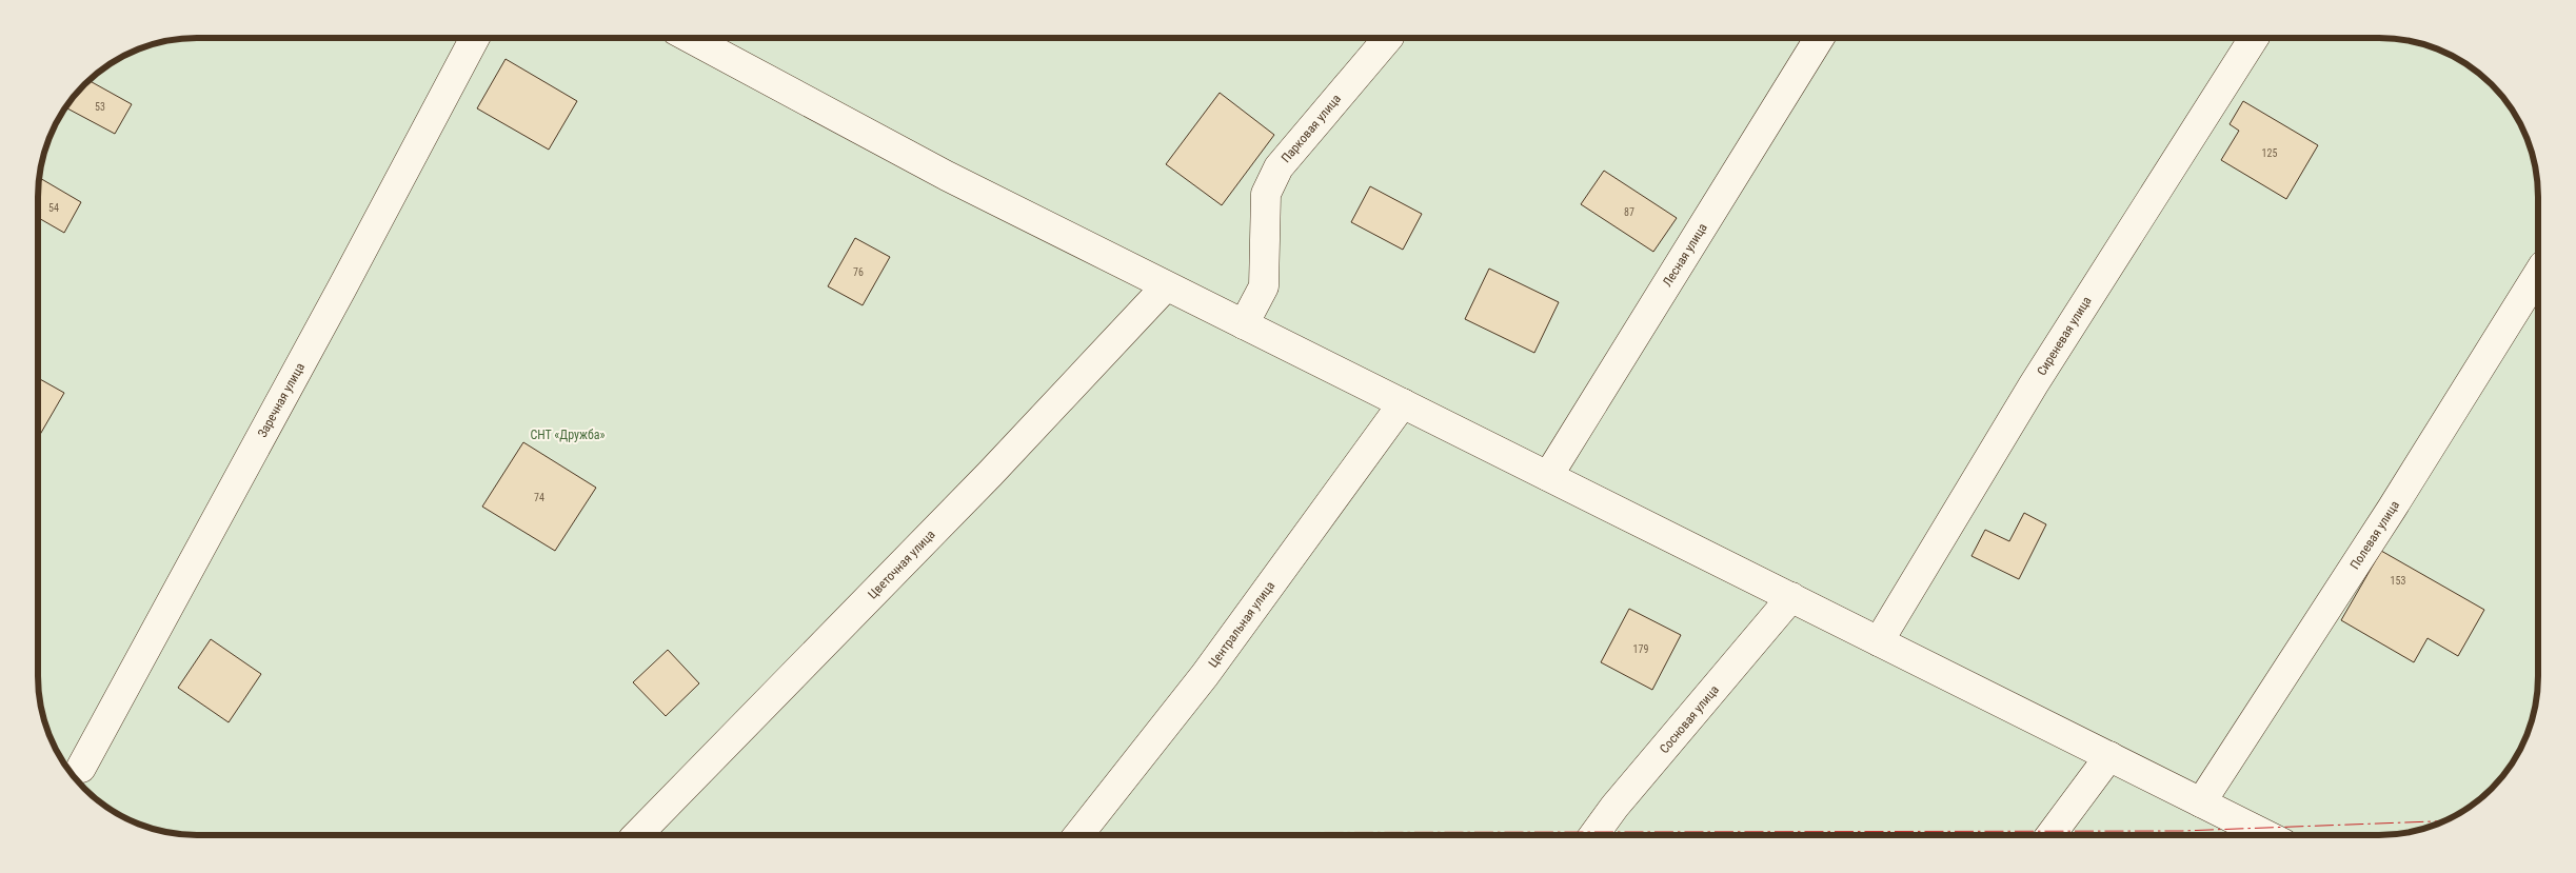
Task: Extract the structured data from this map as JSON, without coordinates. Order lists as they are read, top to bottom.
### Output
{
  "streets": {
    "street": [
      "Парковая улица",
      "Лесная улица",
      "Сиреневая улица",
      "Заречная улица",
      "Полевая улица",
      "Цветочная улица",
      "Центральная улица",
      "Сосновая улица"
    ]
  },
  "parks": ["СНТ «Дружба»"],
  "house_numbers": [
    "53",
    "125",
    "54",
    "87",
    "76",
    "74",
    "153",
    "179"
  ]
}
